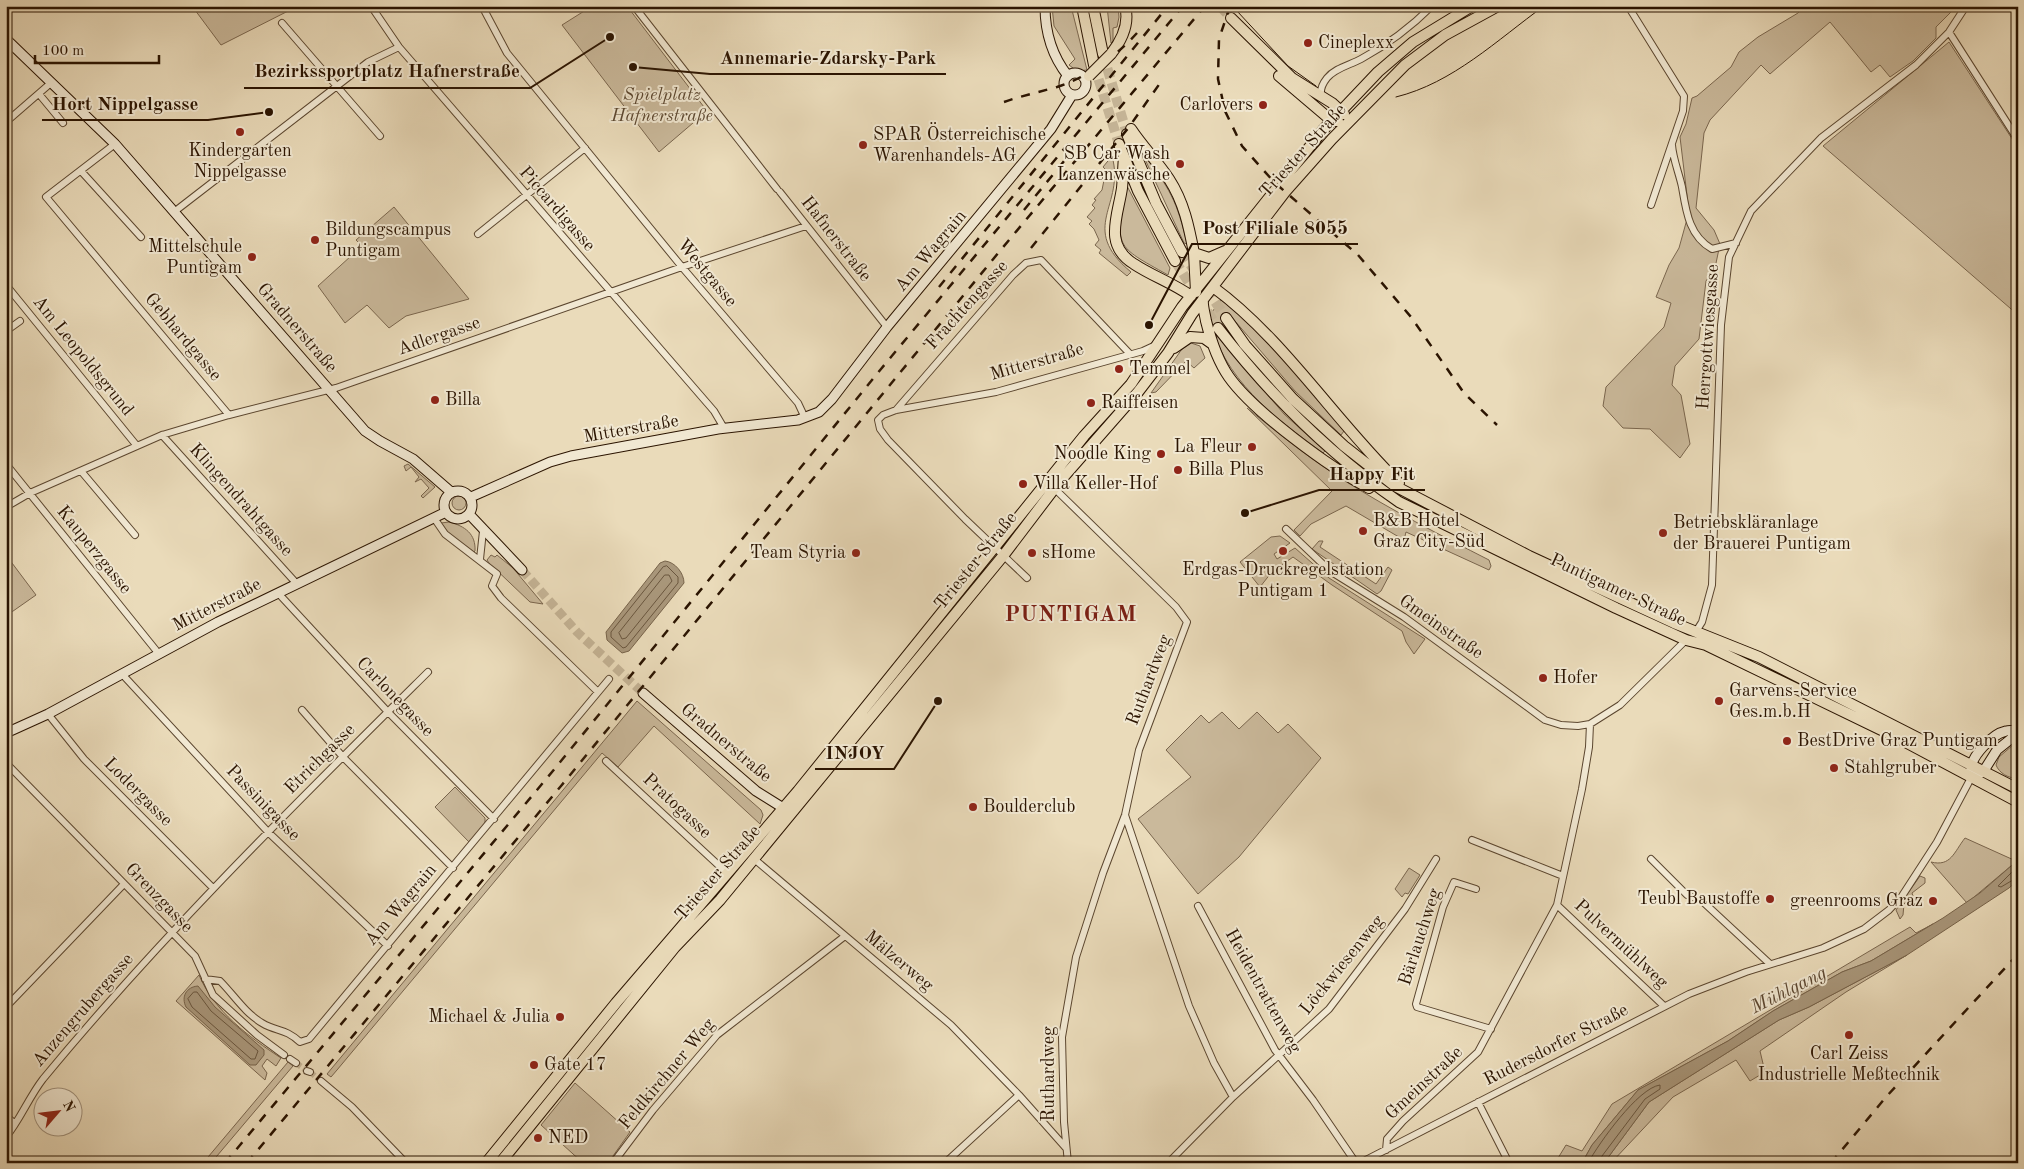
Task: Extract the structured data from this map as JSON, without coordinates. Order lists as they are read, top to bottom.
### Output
{
  "streets": {
    "main road": [
      "Triester Straße",
      "Am Wagrain",
      "Gradnerstraße",
      "Mitterstraße",
      "Puntigamer Straße"
    ],
    "street": [
      "Piccardigasse",
      "Hafnerstraße",
      "Westgasse",
      "Frachtengasse",
      "Adlergasse",
      "Gebhardgasse",
      "Herrgottwiesgasse",
      "Am Leopoldsgrund",
      "Klingendrahtgasse",
      "Kauperzgasse",
      "Gmeinstraße",
      "Ruthardweg",
      "Carlonegasse",
      "Etrichgasse",
      "Lodergasse",
      "Passinigasse",
      "Pratogasse",
      "Grenzgasse",
      "Bärlauchweg",
      "Pulvermühlweg",
      "Mälzerweg",
      "Löckwiesenweg",
      "Heidentrattenweg",
      "Anzengrubergasse",
      "Rudersdorfer Straße",
      "Feldkirchner Weg"
    ]
  },
  "crossings": [
    ["Triester Straße", "Gradnerstraße"],
    ["Triester Straße", "Mitterstraße"],
    ["Triester Straße", "Ruthardweg"],
    ["Triester Straße", "Pratogasse"],
    ["Triester Straße", "Mälzerweg"],
    ["Piccardigasse", "Adlergasse"],
    ["Piccardigasse", "Mitterstraße"],
    ["Hafnerstraße", "Am Wagrain"],
    ["Hafnerstraße", "Adlergasse"],
    ["Am Wagrain", "Westgasse"],
    ["Am Wagrain", "Mitterstraße"],
    ["Am Wagrain", "Carlonegasse"],
    ["Am Wagrain", "Passinigasse"],
    ["Am Wagrain", "Grenzgasse"],
    ["Westgasse", "Adlergasse"],
    ["Westgasse", "Mitterstraße"],
    ["Frachtengasse", "Mitterstraße"],
    ["Gradnerstraße", "Adlergasse"],
    ["Gradnerstraße", "Gebhardgasse"],
    ["Gradnerstraße", "Mitterstraße"],
    ["Adlergasse", "Gebhardgasse"],
    ["Adlergasse", "Am Leopoldsgrund"],
    ["Adlergasse", "Klingendrahtgasse"],
    ["Adlergasse", "Kauperzgasse"],
    ["Herrgottwiesgasse", "Puntigamer Straße"],
    ["Herrgottwiesgasse", "Gmeinstraße"],
    ["Mitterstraße", "Klingendrahtgasse"],
    ["Mitterstraße", "Kauperzgasse"],
    ["Mitterstraße", "Carlonegasse"],
    ["Mitterstraße", "Lodergasse"],
    ["Mitterstraße", "Passinigasse"],
    ["Puntigamer Straße", "Gmeinstraße"],
    ["Puntigamer Straße", "Rudersdorfer Straße"],
    ["Gmeinstraße", "Bärlauchweg"],
    ["Gmeinstraße", "Pulvermühlweg"],
    ["Gmeinstraße", "Rudersdorfer Straße"],
    ["Ruthardweg", "Mälzerweg"],
    ["Carlonegasse", "Etrichgasse"],
    ["Etrichgasse", "Lodergasse"],
    ["Etrichgasse", "Passinigasse"],
    ["Etrichgasse", "Grenzgasse"],
    ["Etrichgasse", "Anzengrubergasse"],
    ["Grenzgasse", "Anzengrubergasse"],
    ["Pulvermühlweg", "Rudersdorfer Straße"],
    ["Mälzerweg", "Feldkirchner Weg"],
    ["Löckwiesenweg", "Heidentrattenweg"]
  ],
  "districts": ["PUNTIGAM"],
  "water": ["Mühlgang"],
  "parks": ["Spielplatz Hafnerstraße"],
  "places": [
    "Bezirkssportplatz Hafnerstraße",
    "Cineplexx",
    "Annemarie-Zdarsky-Park",
    "Carlovers",
    "Hort Nippelgasse",
    "Kindergarten Nippelgasse",
    "SPAR Österreichische Warenhandels-AG",
    "SB Car Wash Lanzenwäsche",
    "Bildungscampus Puntigam",
    "Mittelschule Puntigam",
    "Post Filiale 8055",
    "Temmel",
    "Billa",
    "Raiffeisen",
    "La Fleur",
    "Noodle King",
    "Billa Plus",
    "Villa Keller-Hof",
    "Happy Fit",
    "B&B Hotel Graz City-Süd",
    "Betriebskläranlage der Brauerei Puntigam",
    "Erdgas-Druckregelstation Puntigam 1",
    "Team Styria",
    "sHome",
    "Hofer",
    "INJOY",
    "Garvens-Service Ges.m.b.H",
    "BestDrive Graz Puntigam",
    "Stahlgruber",
    "Boulderclub",
    "Teubl Baustoffe",
    "greenrooms Graz",
    "Michael & Julia",
    "Carl Zeiss Industrielle Meßtechnik",
    "Gate 17",
    "NED"
  ],
  "scale_bar": "100 m",
  "north": "top right"
}
